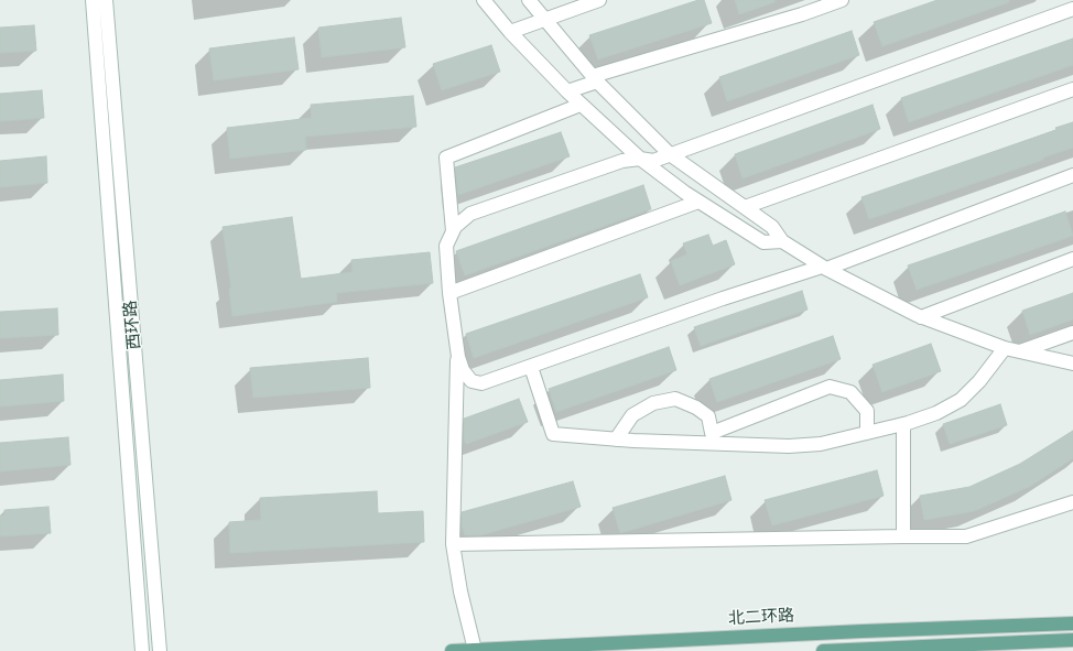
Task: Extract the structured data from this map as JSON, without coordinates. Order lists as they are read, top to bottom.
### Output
{
  "streets": {
    "main road": ["北二环路"],
    "street": ["西环路"]
  }
}
